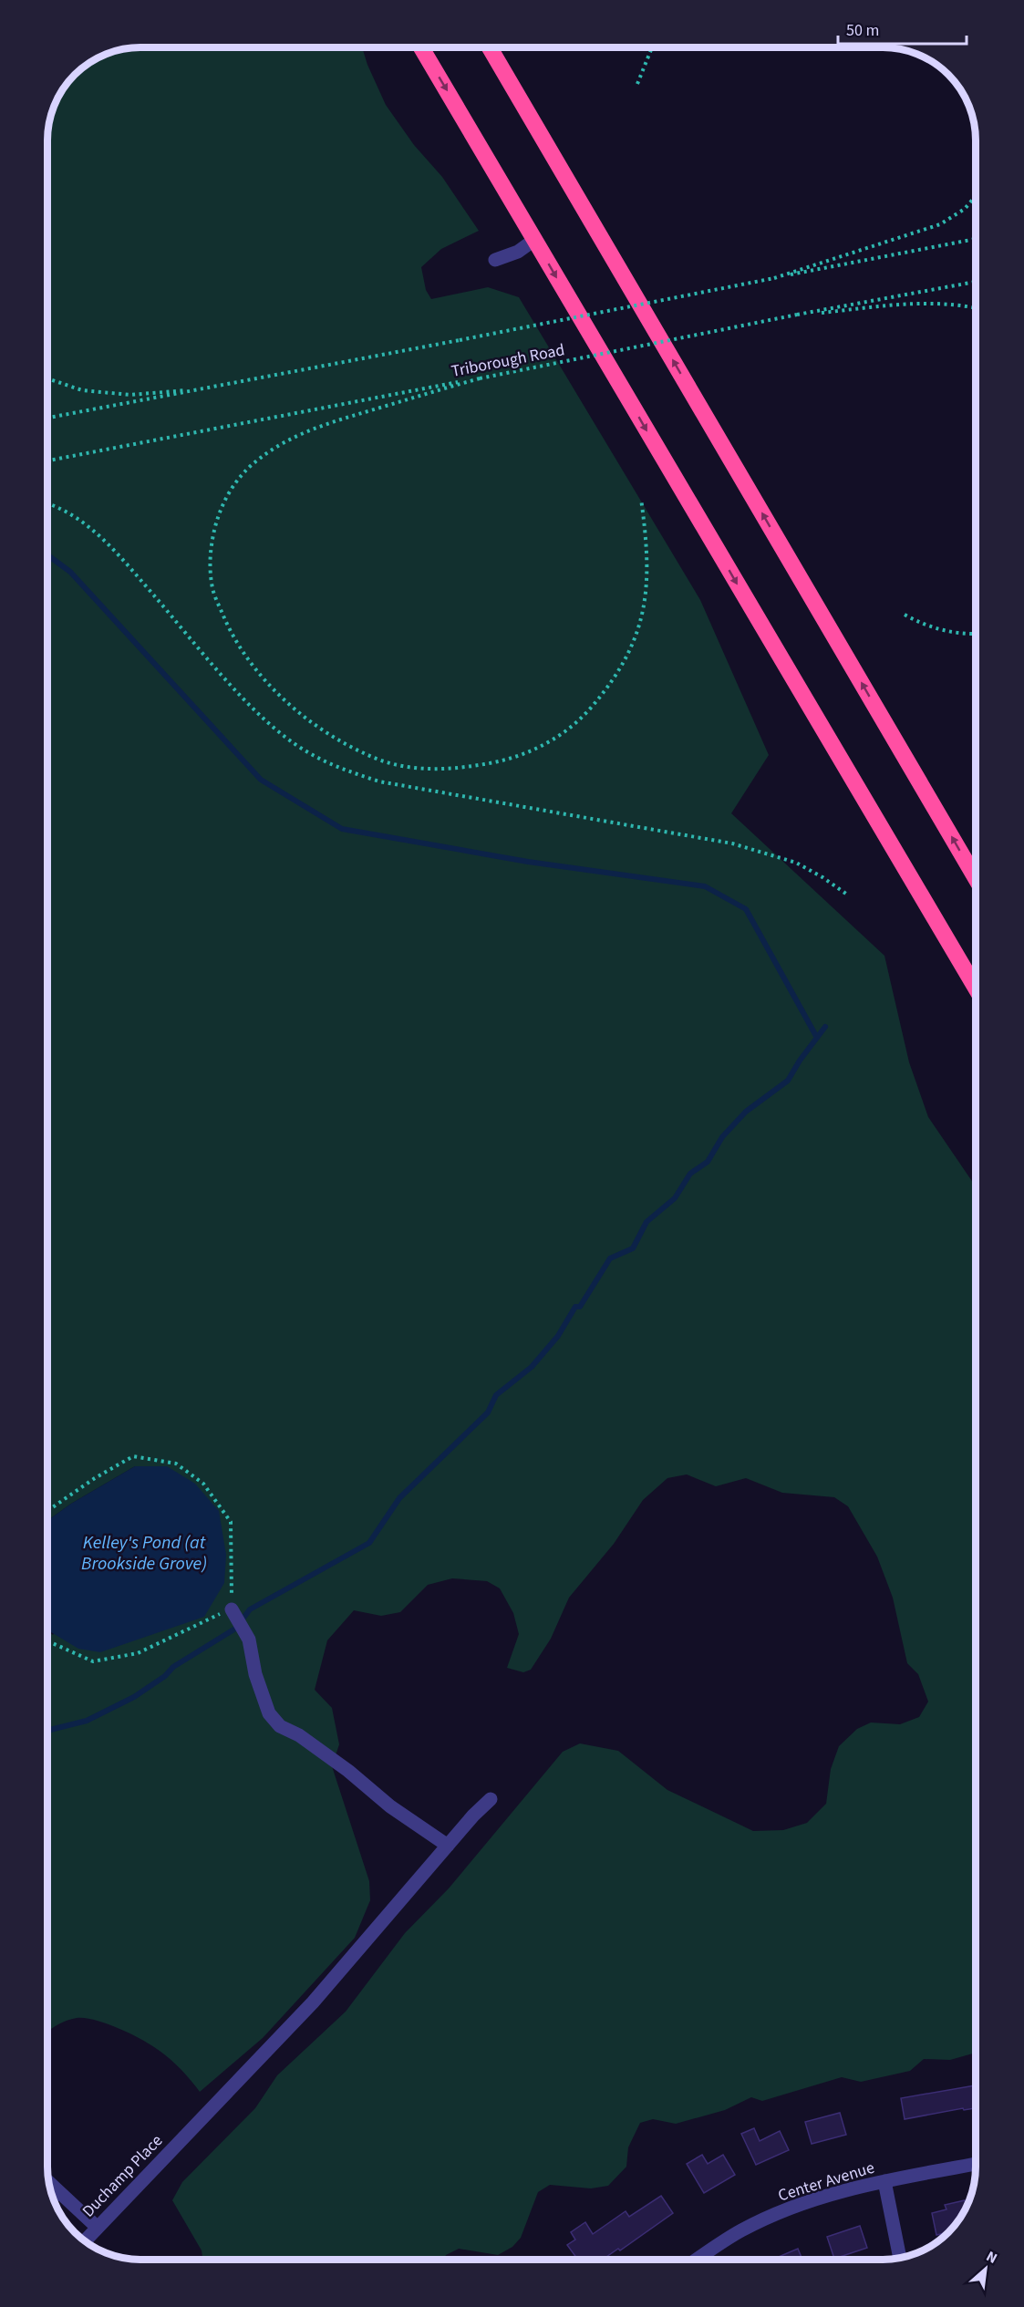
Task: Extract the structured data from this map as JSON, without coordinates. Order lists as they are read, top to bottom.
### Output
{
  "streets": {
    "street": ["Duchamp Place", "Center Avenue"],
    "path": ["Triborough Road"]
  },
  "water": ["Kelley's Pond (at Brookside Grove)"],
  "scale_bar": "50 m",
  "north": "top right"
}
